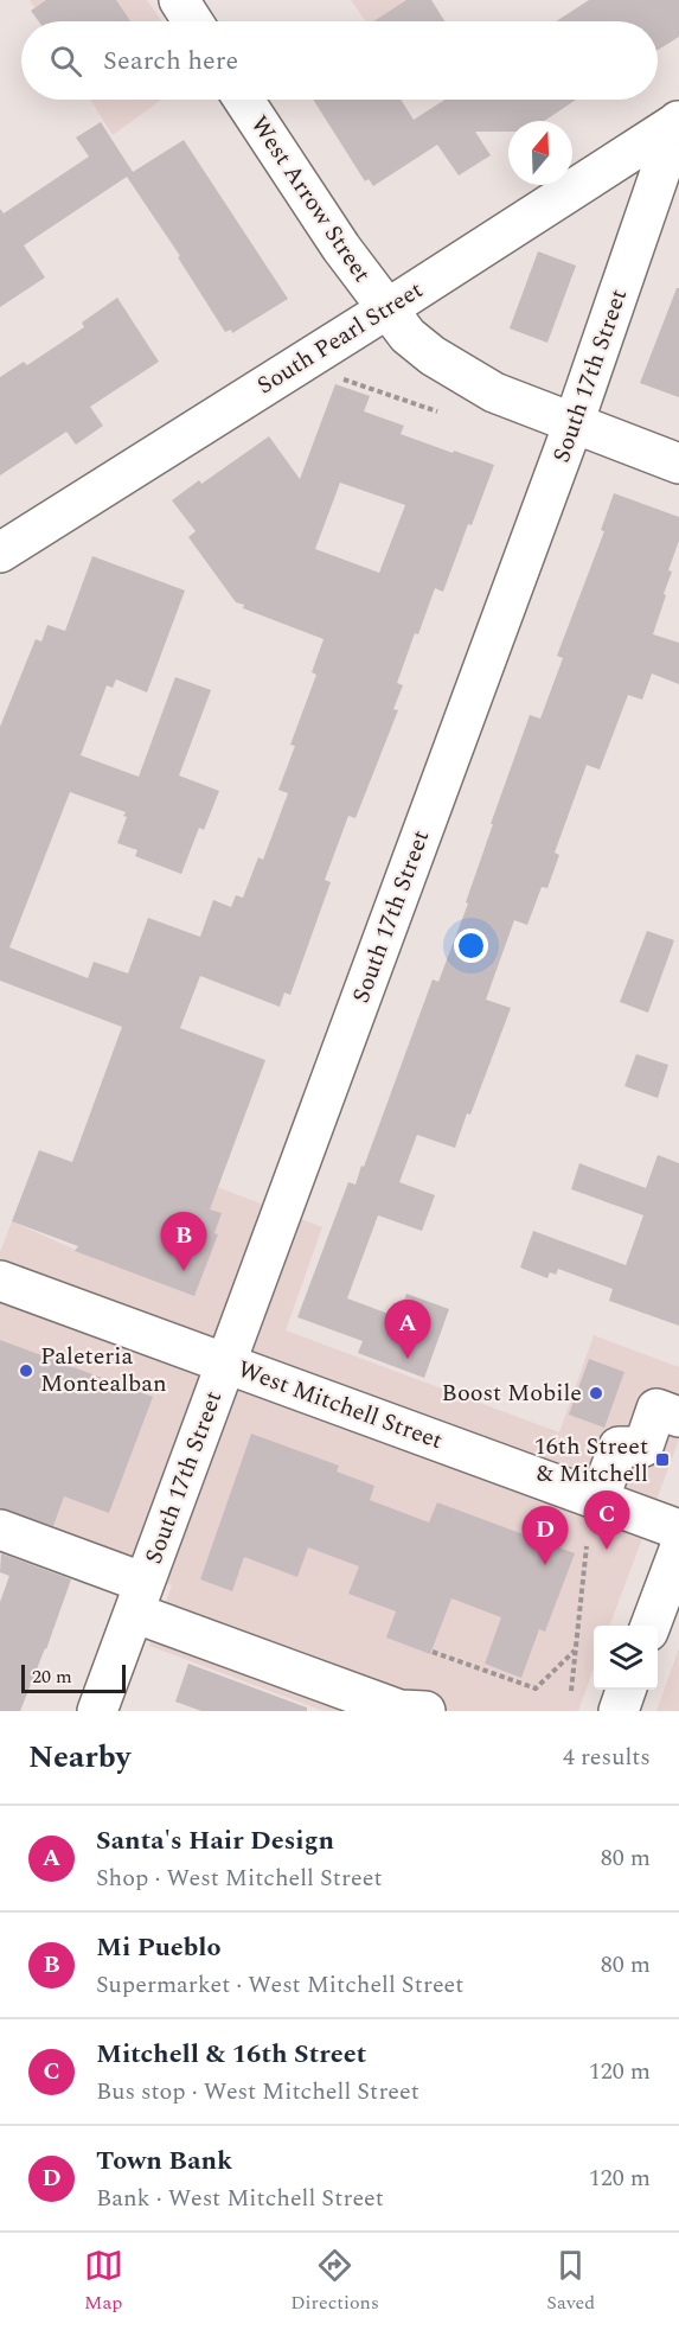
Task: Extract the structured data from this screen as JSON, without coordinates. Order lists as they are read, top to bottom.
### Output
{
  "streets": {
    "street": [
      "West Arrow Street",
      "South Pearl Street",
      "South 17th Street",
      "West Mitchell Street"
    ]
  },
  "crossings": [
    ["West Arrow Street", "South Pearl Street"],
    ["West Arrow Street", "South 17th Street"],
    ["South Pearl Street", "South 17th Street"],
    ["South 17th Street", "West Mitchell Street"]
  ],
  "places": {
    "other": ["Paleteria Montealban", "Boost Mobile"],
    "transit": ["16th Street & Mitchell"]
  },
  "scale_bar": "20 m",
  "north": "top",
  "page": {
    "search": "Search here",
    "pins": [
      "B",
      "A",
      "C",
      "D"
    ],
    "scale": "20 m",
    "heading": ["Nearby", "4 results"],
    "list": [
      {
        "mark": "A",
        "name": "Santa's Hair Design",
        "note": "Shop · West Mitchell Street",
        "value": "80 m"
      },
      {
        "mark": "B",
        "name": "Mi Pueblo",
        "note": "Supermarket · West Mitchell Street",
        "value": "80 m"
      },
      {
        "mark": "C",
        "name": "Mitchell & 16th Street",
        "note": "Bus stop · West Mitchell Street",
        "value": "120 m"
      },
      {
        "mark": "D",
        "name": "Town Bank",
        "note": "Bank · West Mitchell Street",
        "value": "120 m"
      }
    ],
    "nav": ["Map", "Directions", "Saved"]
  }
}
